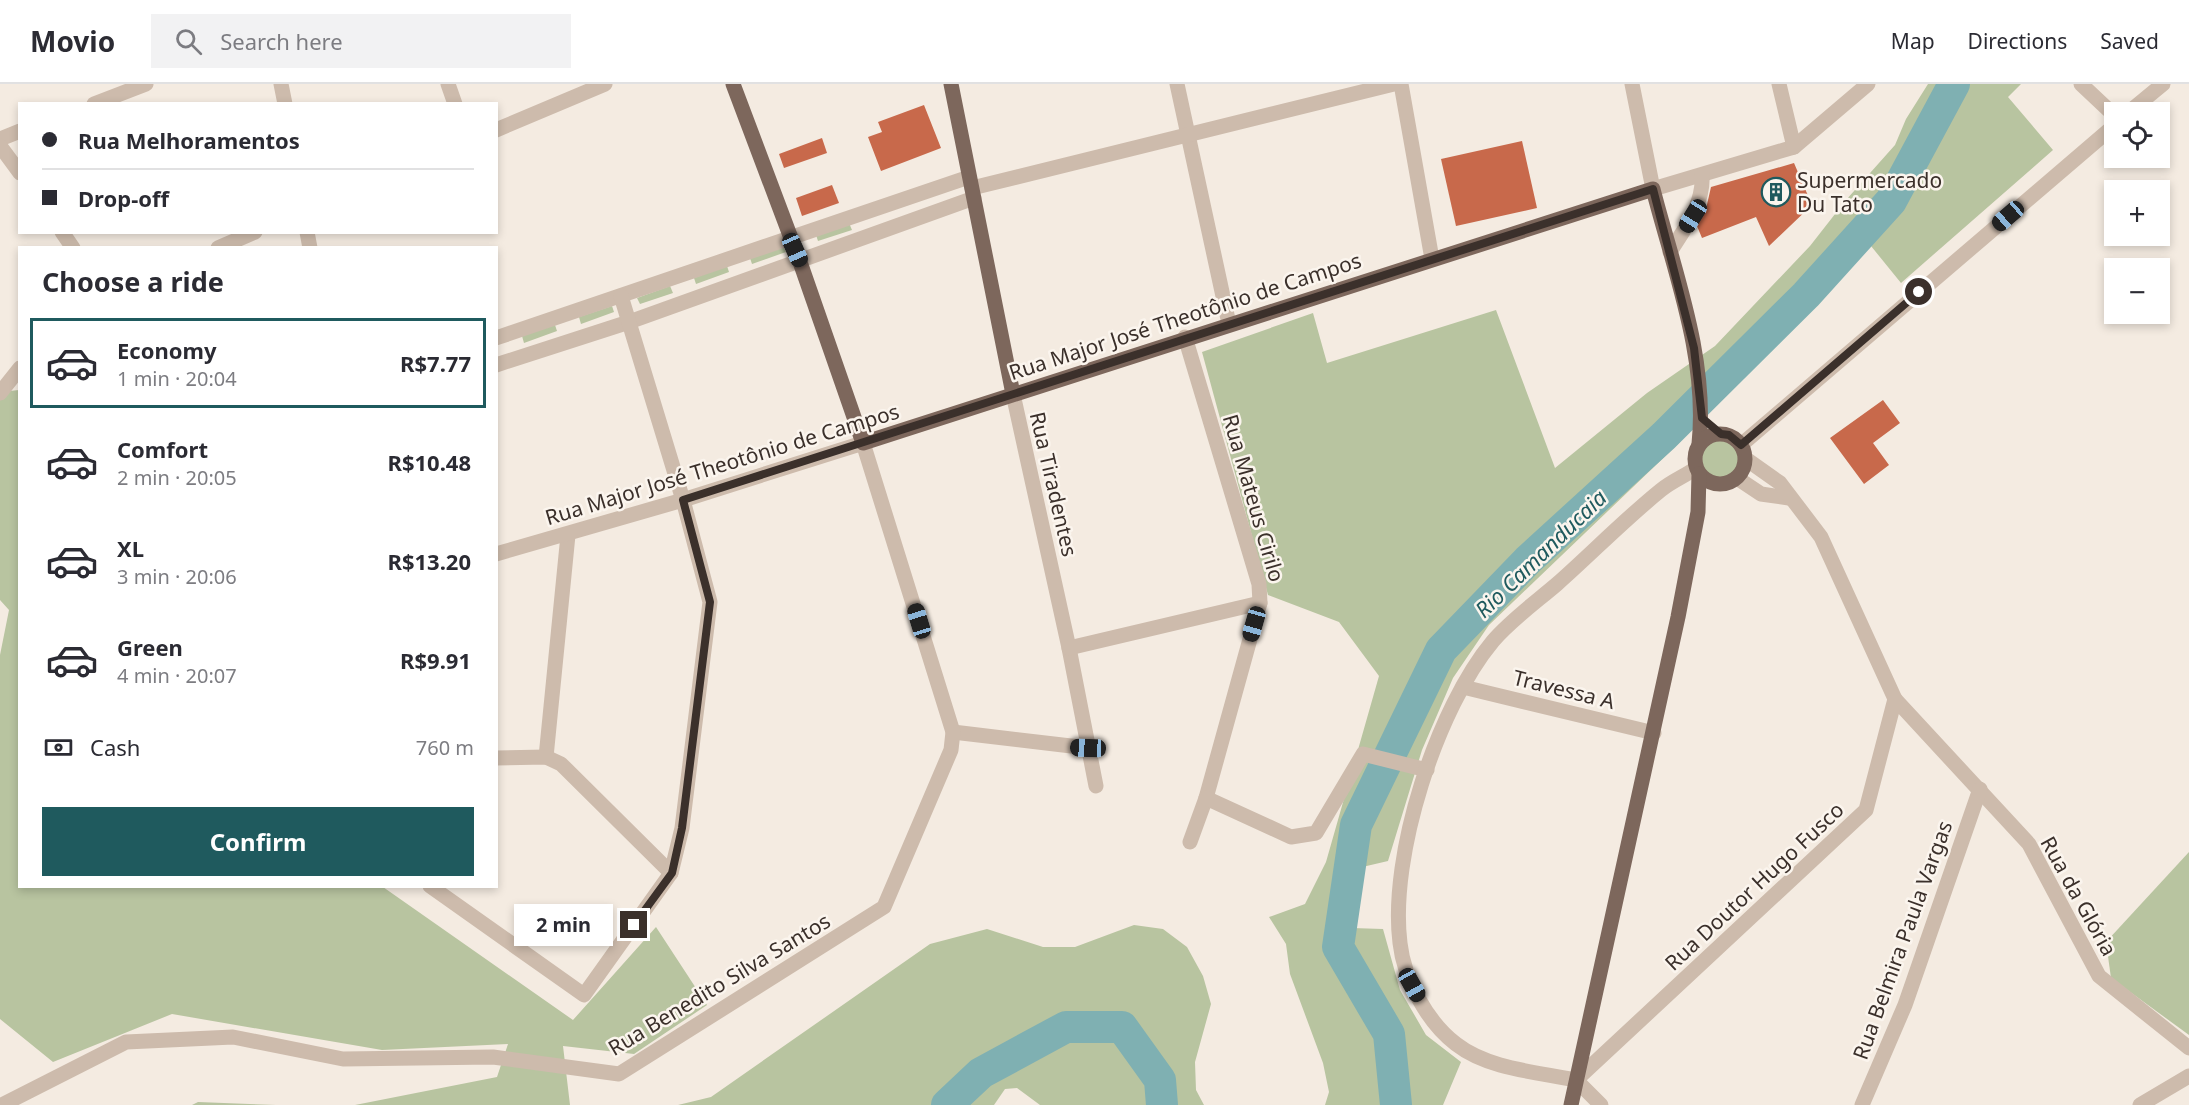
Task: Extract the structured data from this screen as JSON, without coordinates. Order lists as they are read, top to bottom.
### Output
{
  "streets": {
    "main road": ["Rua Major José Theotônio de Campos", "Rua Tiradentes"],
    "street": [
      "Rua Mateus Cirilo",
      "Travessa A",
      "Rua Doutor Hugo Fusco",
      "Rua da Glória",
      "Rua Belmira Paula Vargas",
      "Rua Benedito Silva Santos"
    ]
  },
  "crossings": [
    ["Rua Major José Theotônio de Campos", "Rua Tiradentes"],
    ["Rua Major José Theotônio de Campos", "Rua Mateus Cirilo"],
    ["Rua Doutor Hugo Fusco", "Rua da Glória"],
    ["Rua da Glória", "Rua Belmira Paula Vargas"]
  ],
  "water": ["Rio Camanducaia"],
  "places": {
    "building": ["Supermercado Du Tato"]
  },
  "page": {
    "header": "Movio",
    "search": "Search here",
    "nav": ["Map", "Directions", "Saved"],
    "map_buttons": ["+", "−"],
    "banner": ["Rua Melhoramentos", "Drop-off"],
    "heading": "Choose a ride",
    "list": [
      {
        "name": "Economy",
        "note": "1 min · 20:04",
        "value": "R$7.77"
      },
      {
        "name": "Comfort",
        "note": "2 min · 20:05",
        "value": "R$10.48"
      },
      {
        "name": "XL",
        "note": "3 min · 20:06",
        "value": "R$13.20"
      },
      {
        "name": "Green",
        "note": "4 min · 20:07",
        "value": "R$9.91"
      }
    ],
    "pay": ["Cash", "760 m"],
    "buttons": "Confirm",
    "bubble": "2 min"
  }
}
